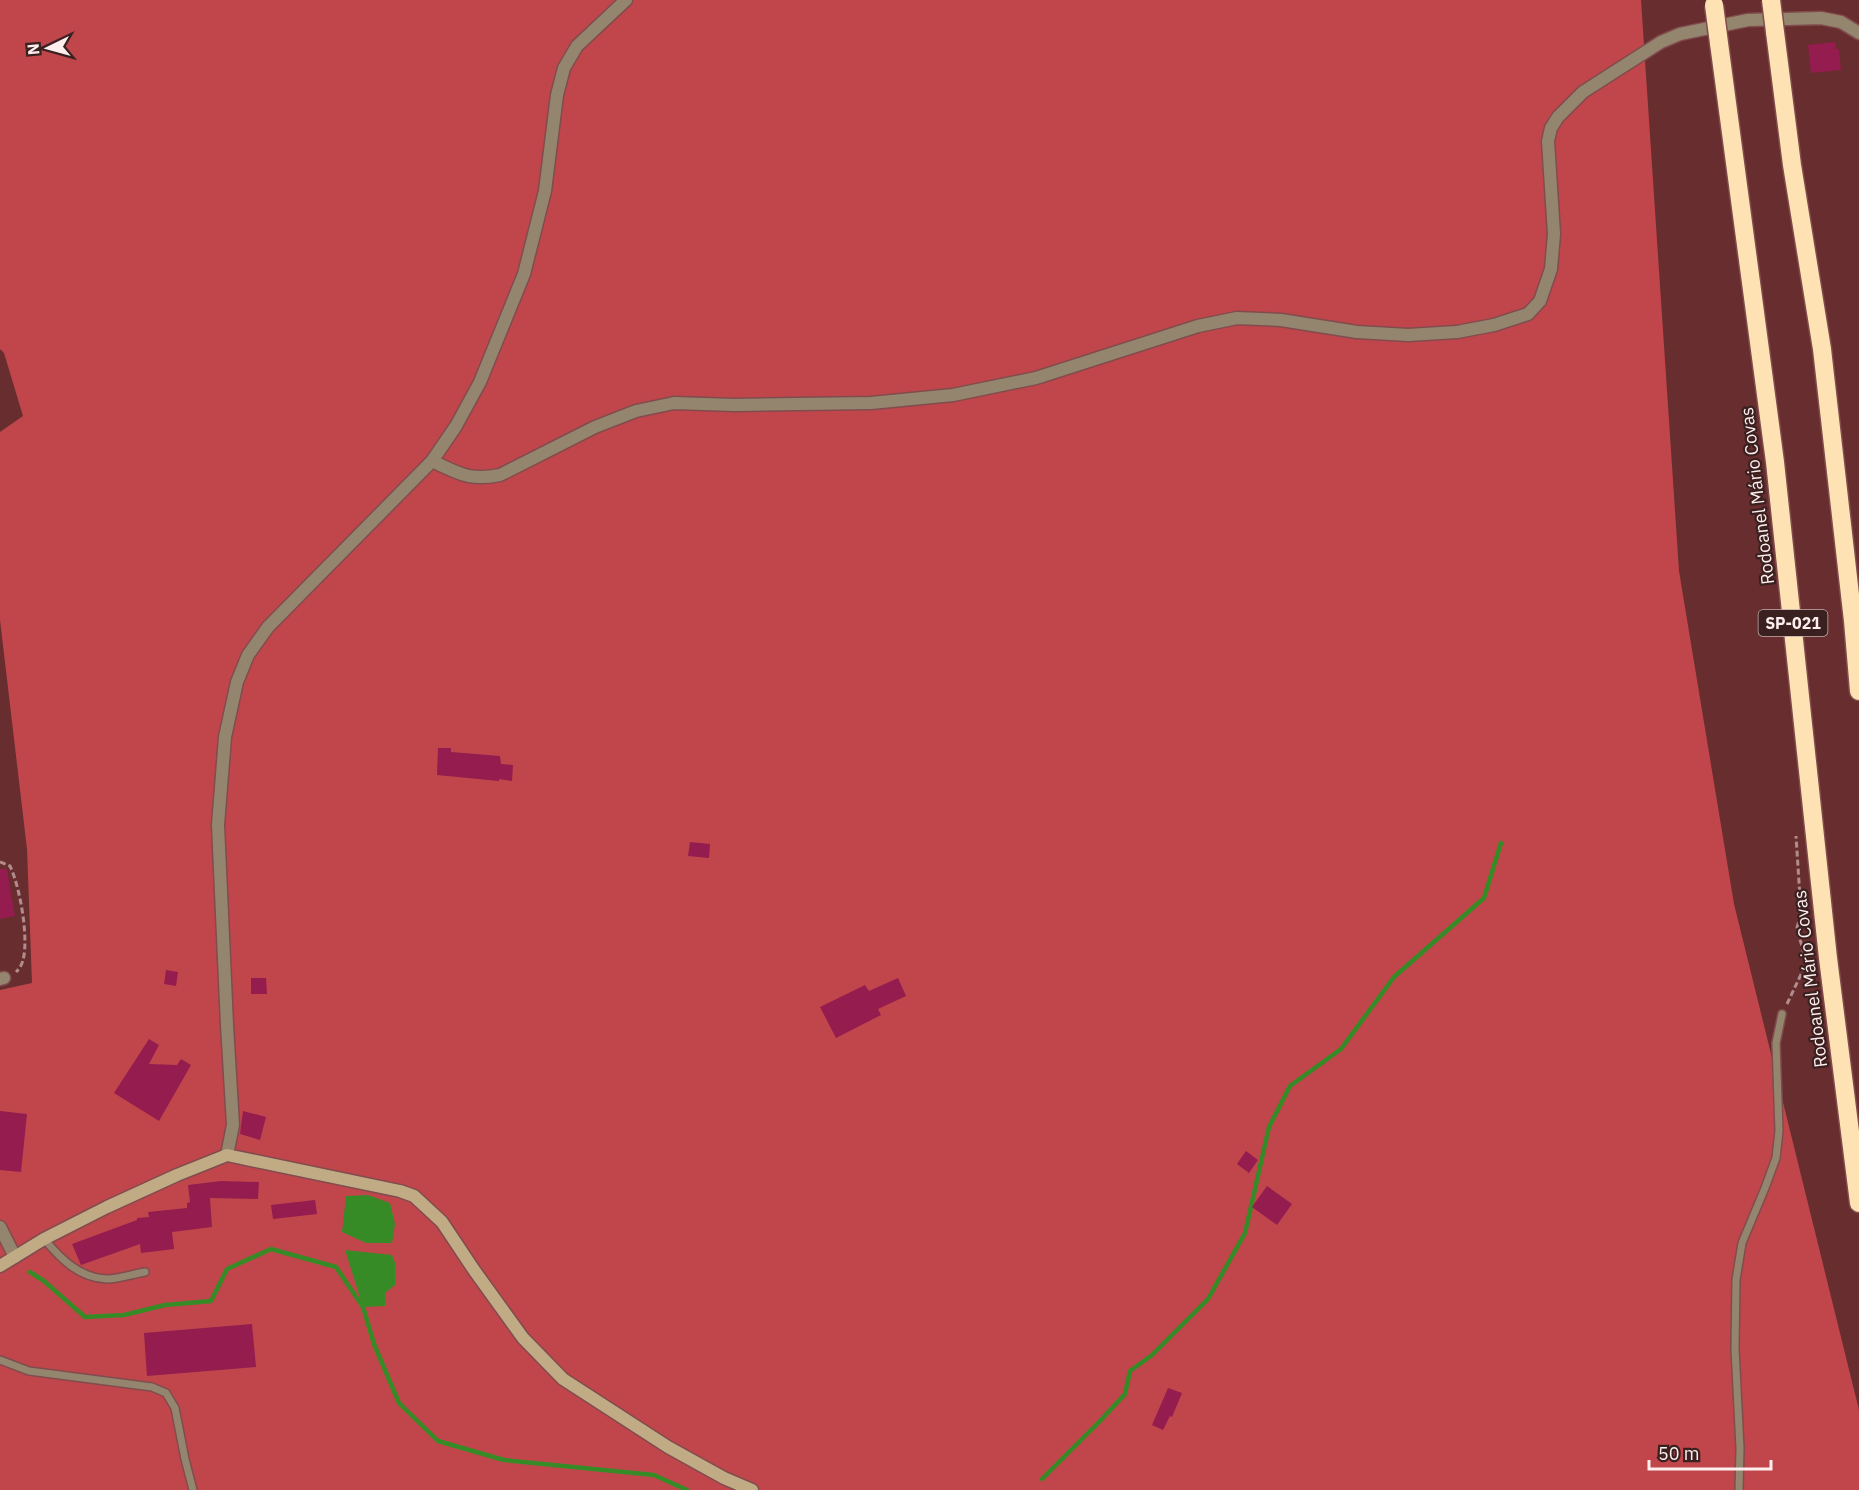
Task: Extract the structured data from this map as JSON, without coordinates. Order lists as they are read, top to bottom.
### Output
{
  "streets": {
    "highway": ["Rodoanel Mário Covas", "SP-021"]
  },
  "scale_bar": "50 m",
  "north": "left"
}
